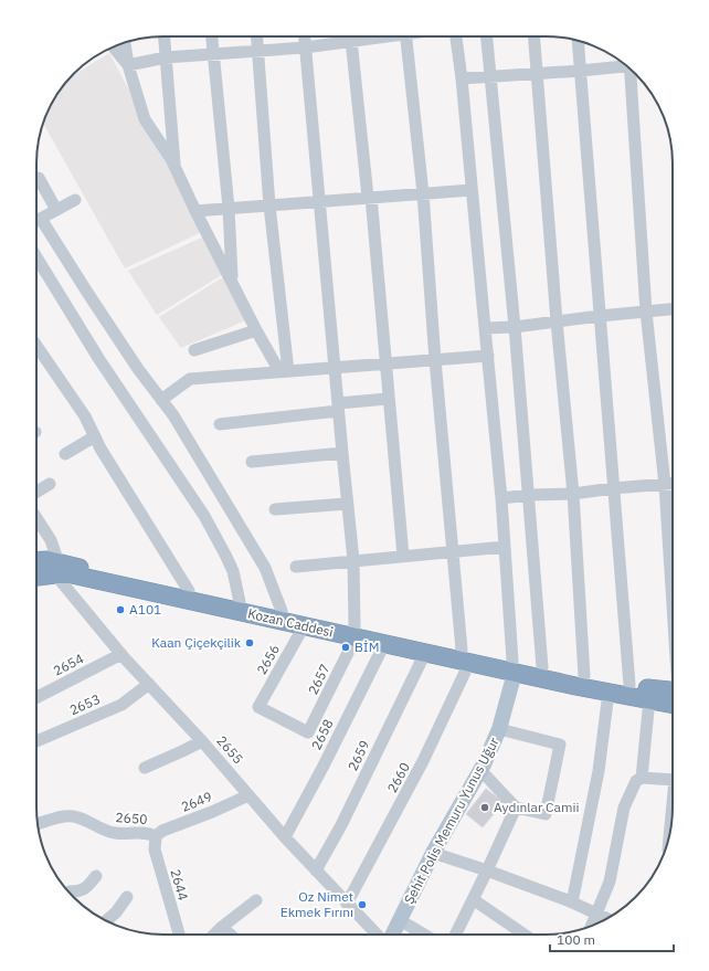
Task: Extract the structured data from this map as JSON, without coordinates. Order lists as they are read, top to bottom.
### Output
{
  "streets": {
    "highway": ["Kozan Caddesi"],
    "main road": ["Şehit Polis Memuru Yunus Uğur"],
    "street": [
      "2656",
      "2654",
      "2657",
      "2653",
      "2658",
      "2655",
      "2659",
      "2660",
      "2649",
      "2650",
      "2644"
    ]
  },
  "crossings": [
    ["Kozan Caddesi", "2656"],
    ["Kozan Caddesi", "2657"],
    ["Kozan Caddesi", "2658"],
    ["Kozan Caddesi", "2655"],
    ["Kozan Caddesi", "2659"],
    ["Kozan Caddesi", "2660"],
    ["Kozan Caddesi", "Şehit Polis Memuru Yunus Uğur"],
    ["2656", "2657"],
    ["2654", "2655"],
    ["2653", "2655"],
    ["2658", "2655"],
    ["2655", "2659"],
    ["2655", "2660"],
    ["2655", "2649"],
    ["2649", "2650"],
    ["2649", "2644"],
    ["2650", "2644"]
  ],
  "places": [
    "A101",
    "Kaan Çiçekçilik",
    "BİM",
    "Aydınlar Camii",
    "Oz Nimet Ekmek Fırını"
  ],
  "scale_bar": "100 m"
}
